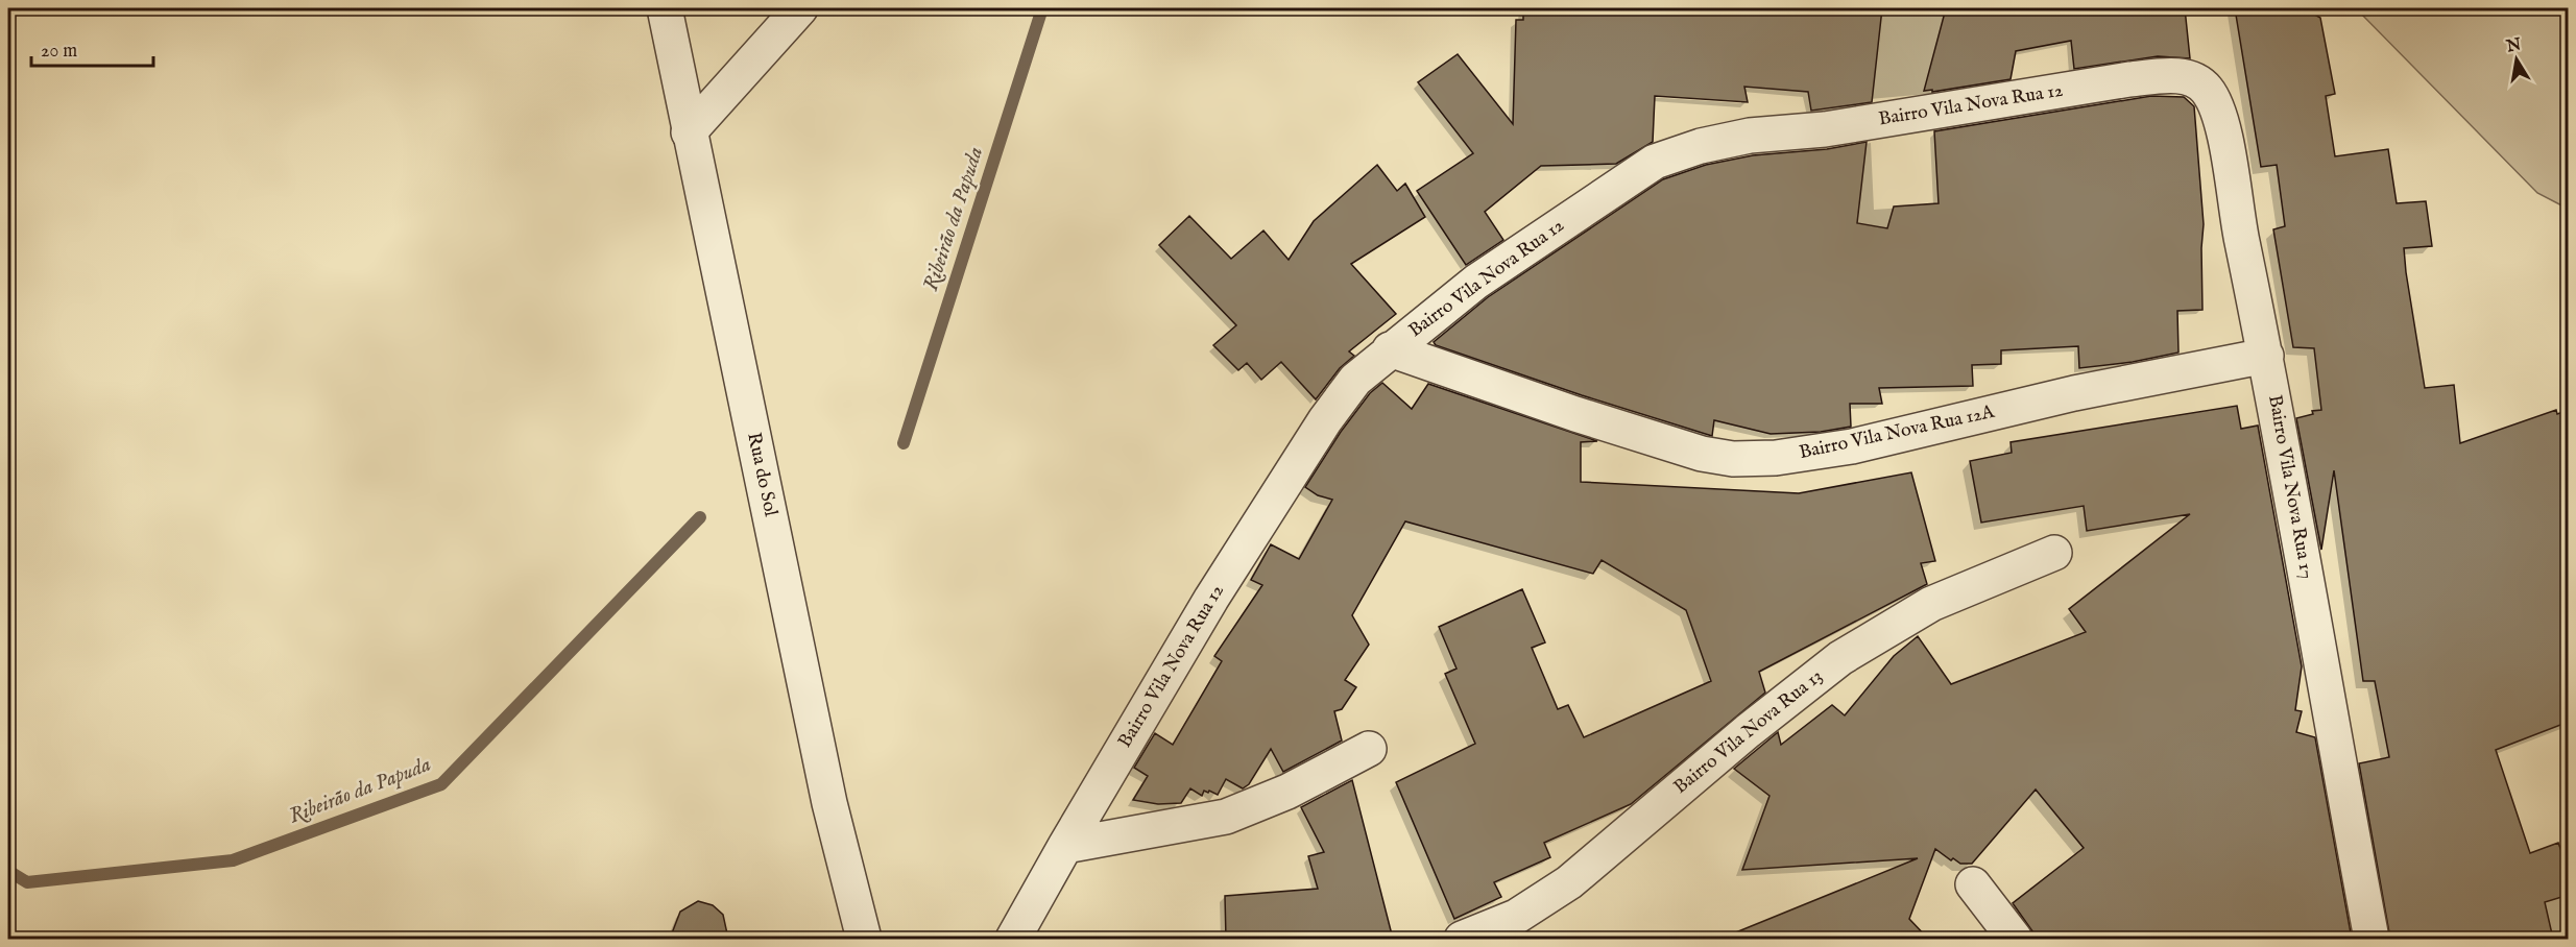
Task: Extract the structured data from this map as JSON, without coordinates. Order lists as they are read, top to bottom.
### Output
{
  "streets": {
    "street": [
      "Bairro Vila Nova Rua 12",
      "Bairro Vila Nova Rua 12A",
      "Rua do Sol",
      "Bairro Vila Nova Rua 17",
      "Bairro Vila Nova Rua 13"
    ]
  },
  "crossings": [
    ["Bairro Vila Nova Rua 12", "Bairro Vila Nova Rua 12A"],
    ["Bairro Vila Nova Rua 12", "Bairro Vila Nova Rua 17"],
    ["Bairro Vila Nova Rua 12A", "Bairro Vila Nova Rua 17"]
  ],
  "water": ["Ribeirão da Papuda"],
  "scale_bar": "20 m",
  "north": "top"
}
